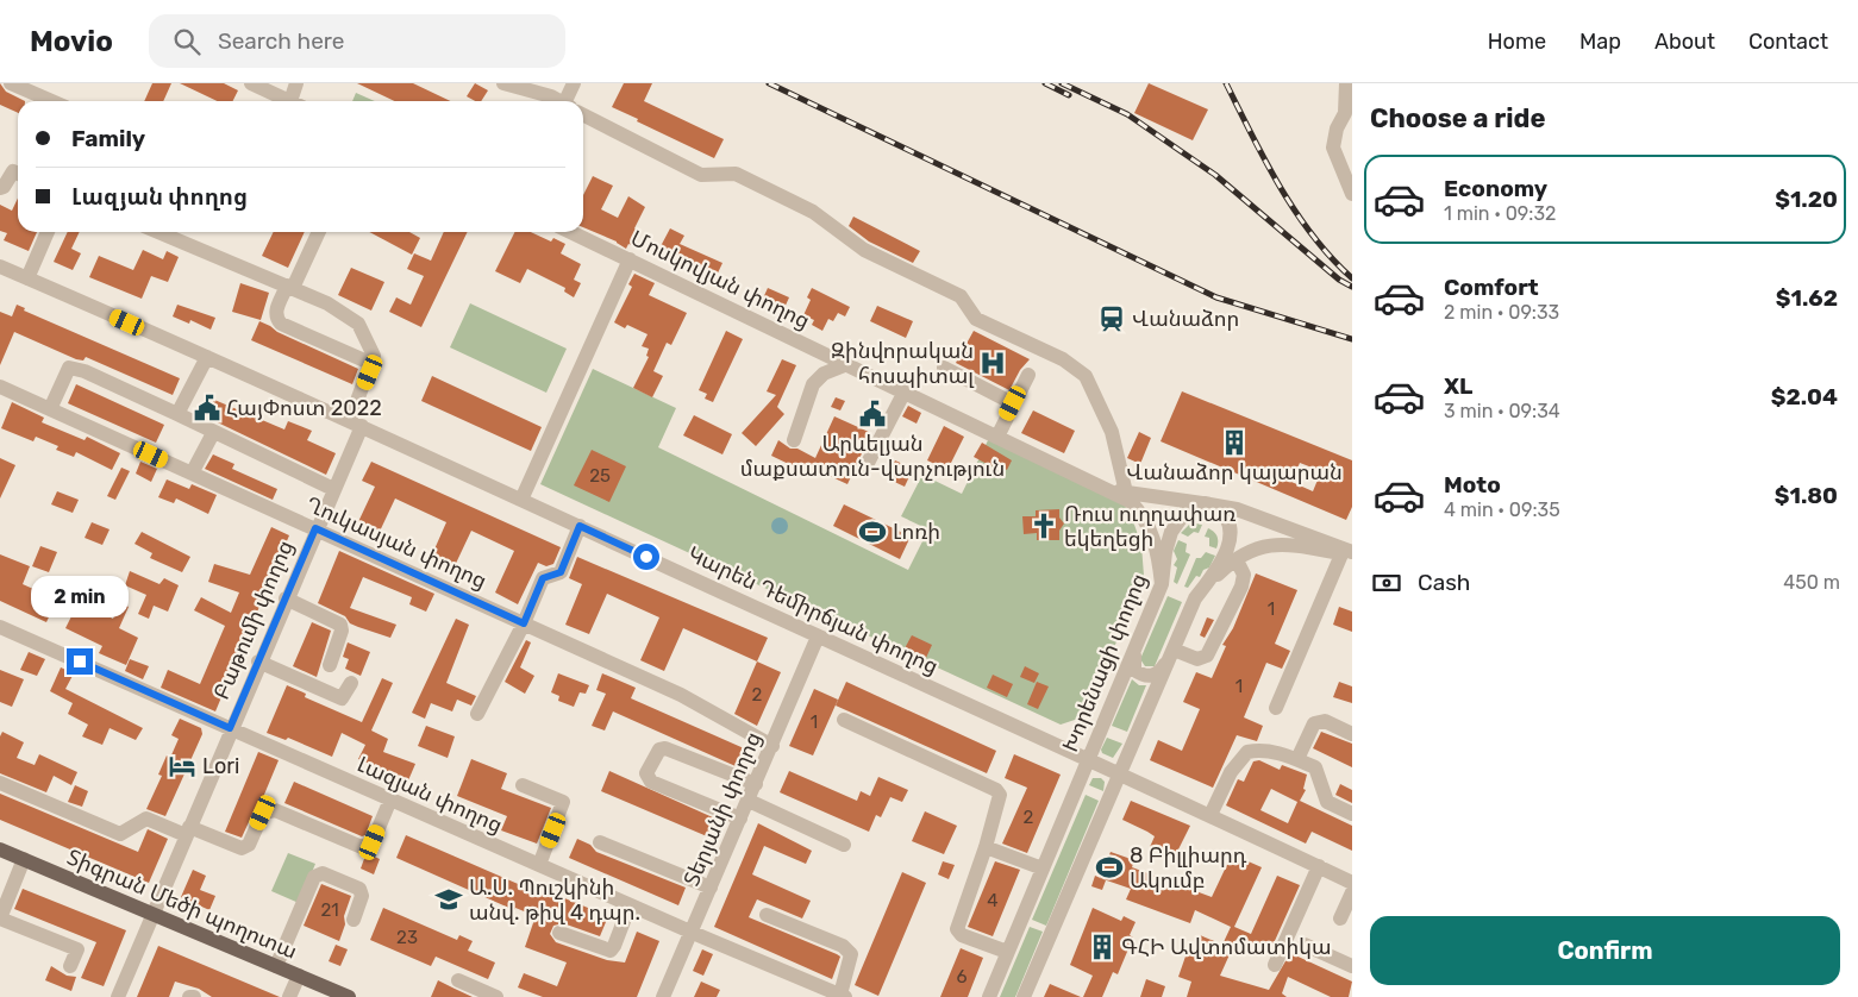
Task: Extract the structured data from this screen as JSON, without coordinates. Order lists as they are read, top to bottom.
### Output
{
  "streets": {
    "main road": ["Տիգրան Մեծի պողոտա"],
    "street": [
      "Մոսկովյան փողոց",
      "Ղուկասյան փողոց",
      "Կարեն Դեմիրճյան փողոց",
      "Բաթումի փողոց",
      "Խորենացի փողոց",
      "Լազյան փողոց",
      "Տերյանի փողոց"
    ]
  },
  "crossings": [
    ["Ղուկասյան փողոց", "Բաթումի փողոց"],
    ["Ղուկասյան փողոց", "Տերյանի փողոց"],
    ["Կարեն Դեմիրճյան փողոց", "Բաթումի փողոց"],
    ["Կարեն Դեմիրճյան փողոց", "Խորենացի փողոց"],
    ["Կարեն Դեմիրճյան փողոց", "Տերյանի փողոց"],
    ["Բաթումի փողոց", "Լազյան փողոց"],
    ["Բաթումի փողոց", "Տիգրան Մեծի պողոտա"],
    ["Լազյան փողոց", "Տերյանի փողոց"]
  ],
  "places": {
    "station": ["Վանաձոր"],
    "hospital": ["Զինվորական հոսպիտալ"],
    "public building": ["ՀայՓոստ 2022", "Արևելյան մաքսատուն-վարչություն"],
    "building": ["Վանաձոր կայարան", "ԳՀԻ Ավտոմատիկա"],
    "church": ["Ռուս ուղղափառ եկեղեցի"],
    "sports": ["Լոռի", "8 Բիլլիարդ Ակումբ"],
    "hotel": ["Lori"],
    "school or university": ["Ա.Ս. Պուշկինի անվ. թիվ 4 դպր."]
  },
  "house_numbers": [
    "25",
    "1",
    "1",
    "2",
    "1",
    "2",
    "4",
    "21",
    "23",
    "6"
  ],
  "page": {
    "header": "Movio",
    "search": "Search here",
    "nav": [
      "Home",
      "Map",
      "About",
      "Contact"
    ],
    "heading": "Choose a ride",
    "banner": ["Family", "Լազյան փողոց"],
    "list": [
      {
        "name": "Economy",
        "note": "1 min · 09:32",
        "value": "$1.20"
      },
      {
        "name": "Comfort",
        "note": "2 min · 09:33",
        "value": "$1.62"
      },
      {
        "name": "XL",
        "note": "3 min · 09:34",
        "value": "$2.04"
      },
      {
        "name": "Moto",
        "note": "4 min · 09:35",
        "value": "$1.80"
      }
    ],
    "pay": ["Cash", "450 m"],
    "bubble": "2 min",
    "buttons": "Confirm"
  }
}
